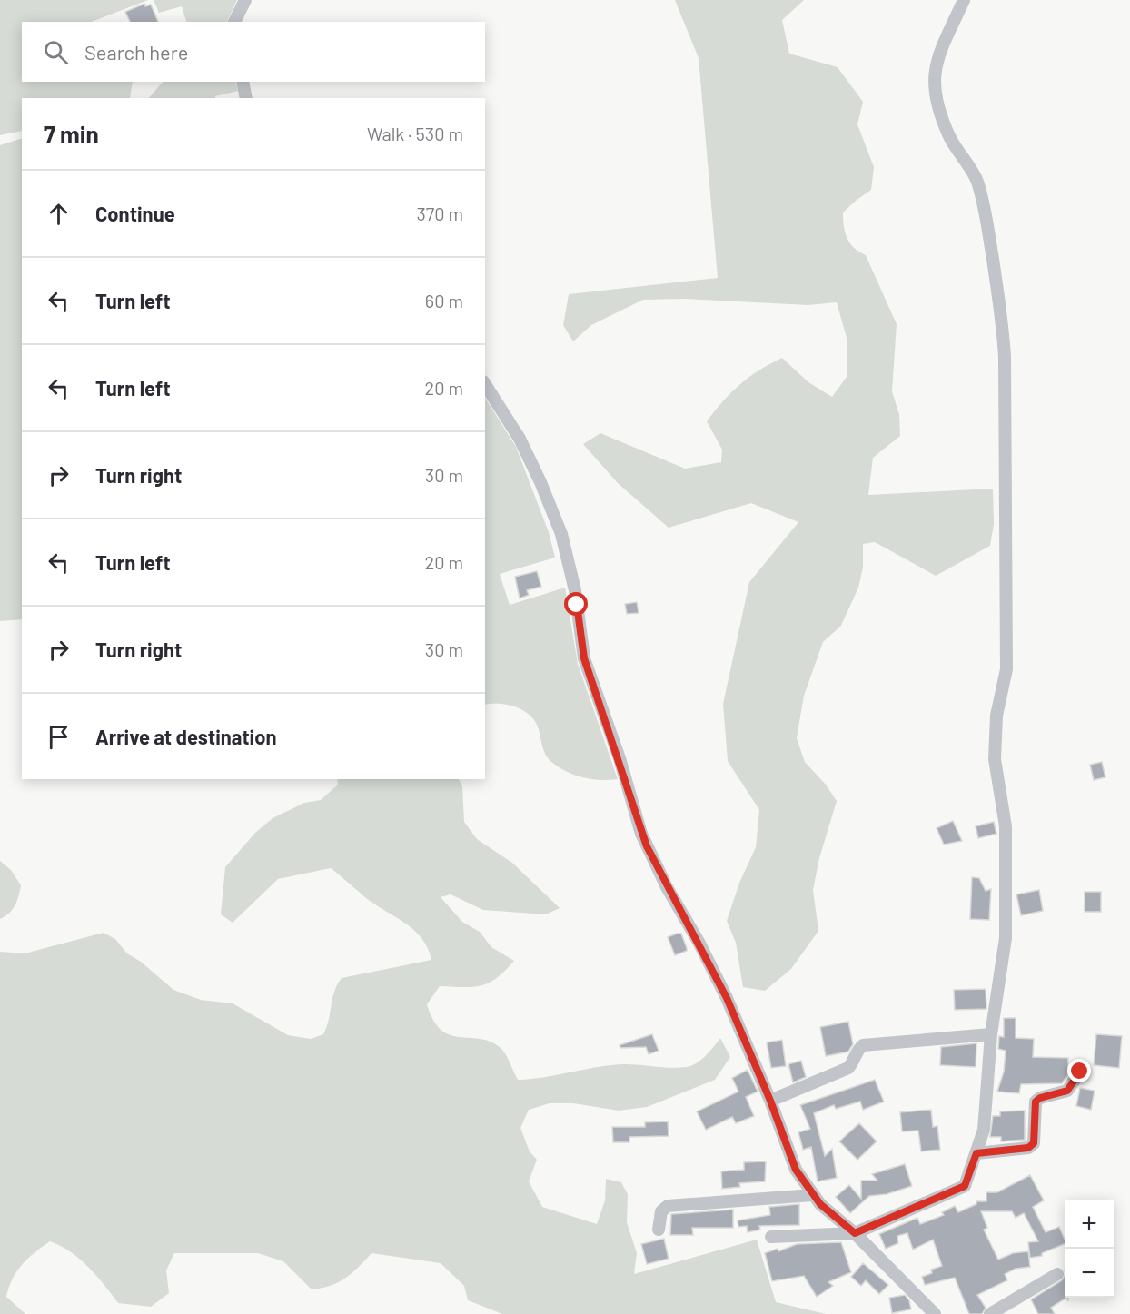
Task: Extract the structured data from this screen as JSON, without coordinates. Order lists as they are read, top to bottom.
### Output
{
  "page": {
    "search": "Search here",
    "heading": ["7 min", "Walk · 530 m"],
    "list": [
      ["Continue", "370 m"],
      ["Turn left", "60 m"],
      ["Turn left", "20 m"],
      ["Turn right", "30 m"],
      ["Turn left", "20 m"],
      ["Turn right", "30 m"],
      "Arrive at destination"
    ],
    "map_buttons": ["+", "−"]
  }
}
